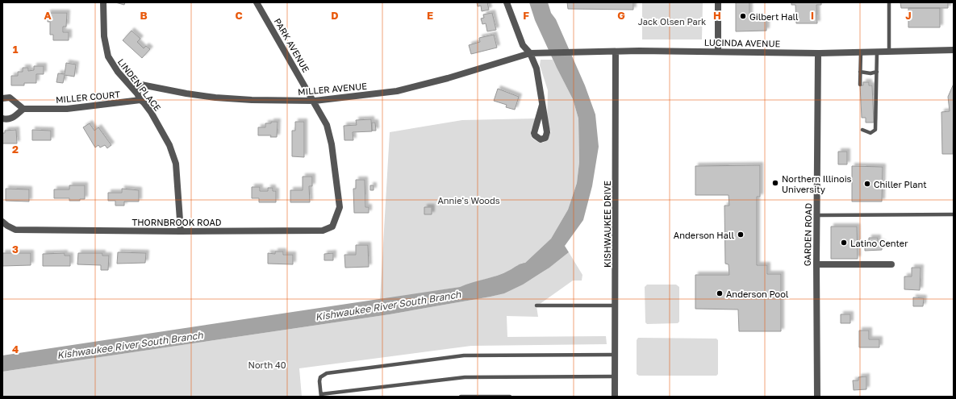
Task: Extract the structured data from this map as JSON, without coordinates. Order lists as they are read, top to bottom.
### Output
{
  "streets": {
    "street": [
      "LUCINDA AVENUE",
      "PARK AVENUE",
      "LINDEN PLACE",
      "MILLER AVENUE",
      "MILLER COURT",
      "THORNBROOK ROAD",
      "KISHWAUKEE DRIVE",
      "GARDEN ROAD"
    ]
  },
  "crossings": [
    ["LUCINDA AVENUE", "MILLER AVENUE"],
    ["LUCINDA AVENUE", "KISHWAUKEE DRIVE"],
    ["LUCINDA AVENUE", "GARDEN ROAD"],
    ["PARK AVENUE", "MILLER AVENUE"],
    ["PARK AVENUE", "THORNBROOK ROAD"],
    ["LINDEN PLACE", "MILLER AVENUE"],
    ["LINDEN PLACE", "MILLER COURT"],
    ["LINDEN PLACE", "THORNBROOK ROAD"]
  ],
  "water": ["Kishwaukee River South Branch"],
  "parks": ["Jack Olsen Park", "Annie's Woods", "North 40"],
  "places": [
    "Gilbert Hall",
    "Northern Illinois University",
    "Chiller Plant",
    "Anderson Hall",
    "Latino Center",
    "Anderson Pool"
  ],
  "grid": {
    "columns": [
      "A",
      "B",
      "C",
      "D",
      "E",
      "F",
      "G",
      "H",
      "I",
      "J"
    ],
    "rows": [
      "1",
      "2",
      "3",
      "4"
    ]
  }
}
